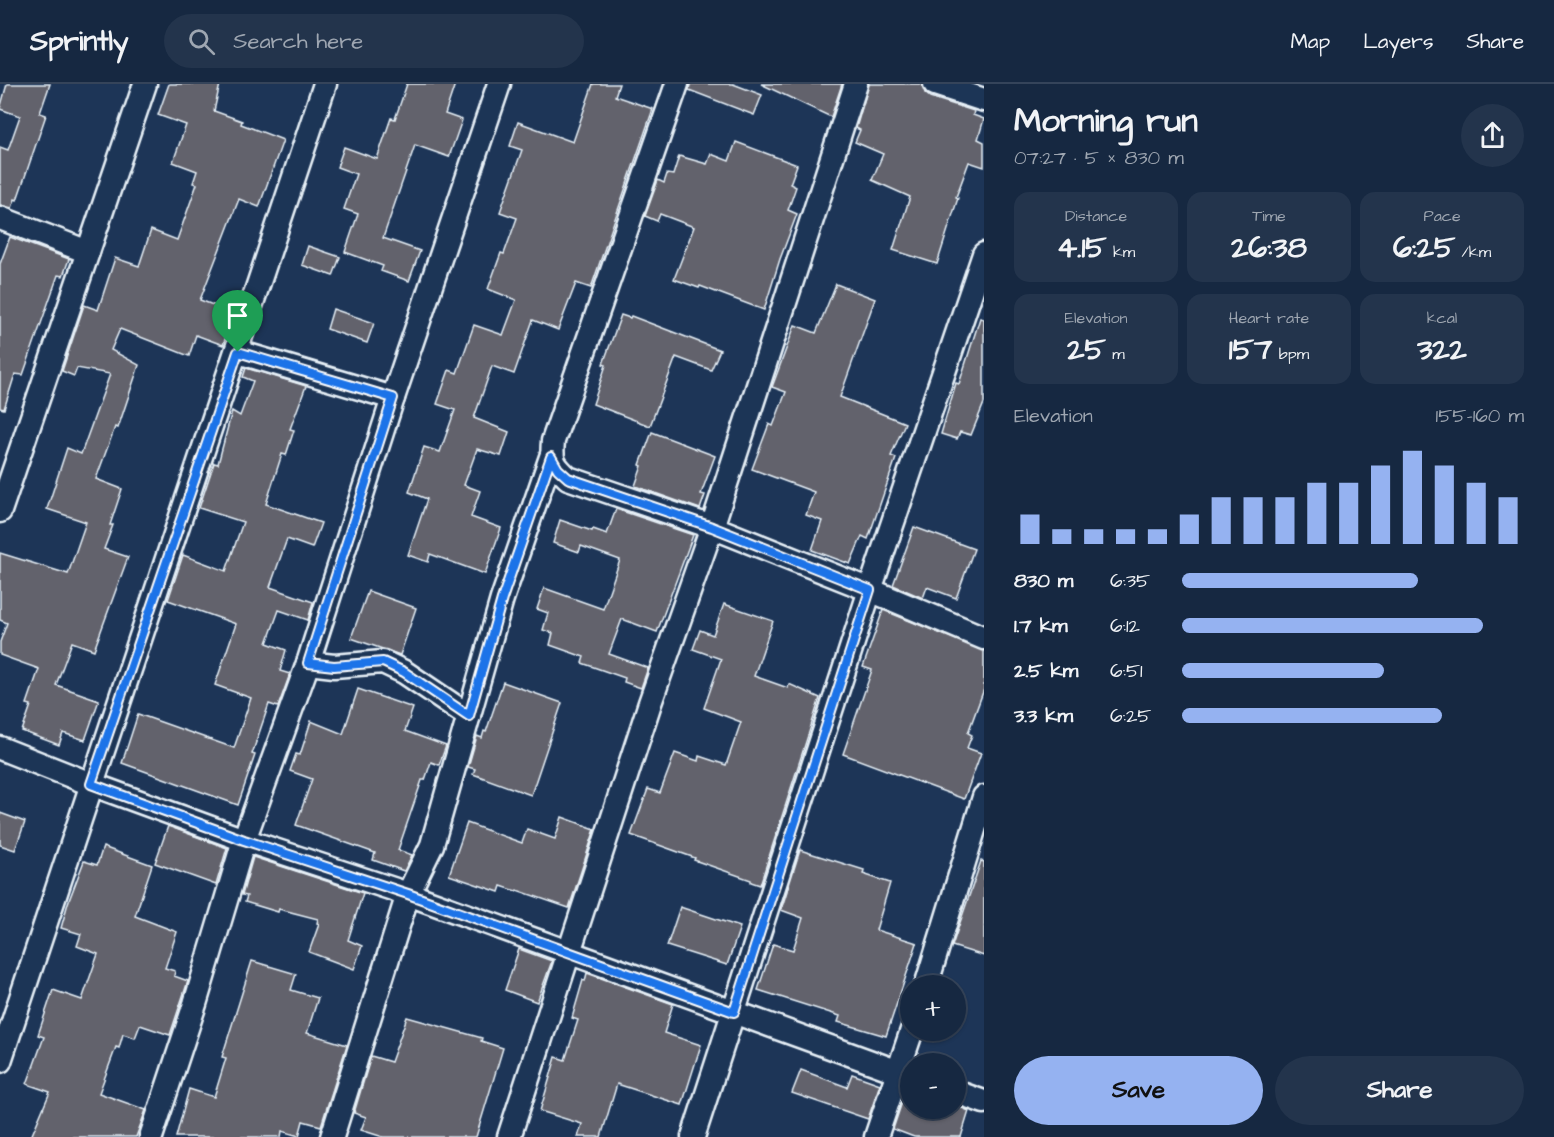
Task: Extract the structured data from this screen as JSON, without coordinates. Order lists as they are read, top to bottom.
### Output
{
  "page": {
    "header": "Sprintly",
    "search": "Search here",
    "nav": ["Map", "Layers", "Share"],
    "heading": ["Morning run", "07:27 · 5 × 830 m"],
    "stats": [
      ["Distance", "4.15 km"],
      ["Time", "26:38"],
      ["Pace", "6:25 /km"],
      ["Elevation", "25 m"],
      ["Heart rate", "157 bpm"],
      ["kcal", "322"]
    ],
    "chart": ["Elevation", "155–160 m"],
    "list": [
      {
        "name": "830 m",
        "note": "6:35"
      },
      {
        "name": "1.7 km",
        "note": "6:12"
      },
      {
        "name": "2.5 km",
        "note": "6:51"
      },
      {
        "name": "3.3 km",
        "note": "6:25"
      }
    ],
    "map_buttons": ["+", "−"],
    "buttons": ["Save", "Share"]
  }
}
